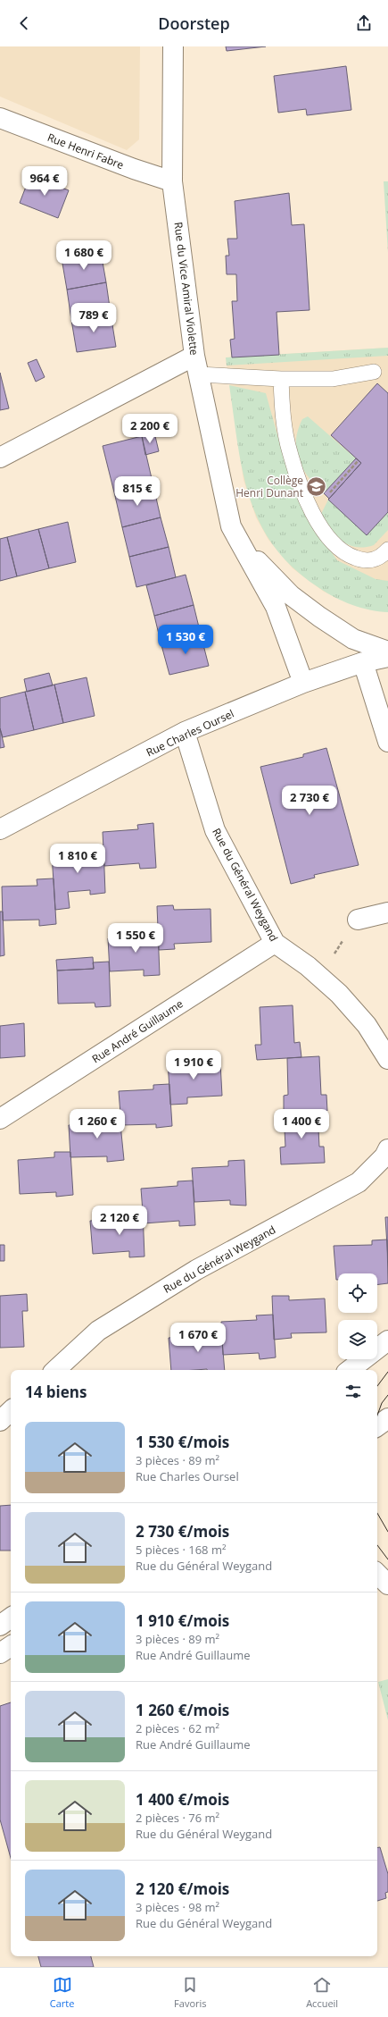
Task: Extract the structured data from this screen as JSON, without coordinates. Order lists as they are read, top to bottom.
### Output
{
  "streets": {
    "street": [
      "Rue Henri Fabre",
      "Rue du Vice Amiral Violette",
      "Rue Charles Oursel",
      "Rue du Général Weygand",
      "Rue André Guillaume"
    ]
  },
  "crossings": [
    ["Rue Henri Fabre", "Rue du Vice Amiral Violette"],
    ["Rue du Vice Amiral Violette", "Rue Charles Oursel"],
    ["Rue Charles Oursel", "Rue du Général Weygand"],
    ["Rue du Général Weygand", "Rue André Guillaume"]
  ],
  "places": {
    "school or university": ["Collège Henri Dunant"]
  },
  "page": {
    "header": "Doorstep",
    "price": [
      "964 €",
      "1 680 €",
      "789 €",
      "2 200 €",
      "815 €",
      "1 530 €",
      "2 730 €",
      "1 810 €",
      "1 550 €",
      "1 910 €",
      "1 260 €",
      "1 400 €",
      "2 120 €",
      "1 670 €"
    ],
    "heading": "14 biens",
    "list": [
      {
        "name": "1 530 €/mois",
        "note": "3 pièces · 89 m² · Rue Charles Oursel"
      },
      {
        "name": "2 730 €/mois",
        "note": "5 pièces · 168 m² · Rue du Général Weygand"
      },
      {
        "name": "1 910 €/mois",
        "note": "3 pièces · 89 m² · Rue André Guillaume"
      },
      {
        "name": "1 260 €/mois",
        "note": "2 pièces · 62 m² · Rue André Guillaume"
      },
      {
        "name": "1 400 €/mois",
        "note": "2 pièces · 76 m² · Rue du Général Weygand"
      },
      {
        "name": "2 120 €/mois",
        "note": "3 pièces · 98 m² · Rue du Général Weygand"
      }
    ],
    "tabs": ["Carte", "Favoris", "Accueil"]
  }
}
